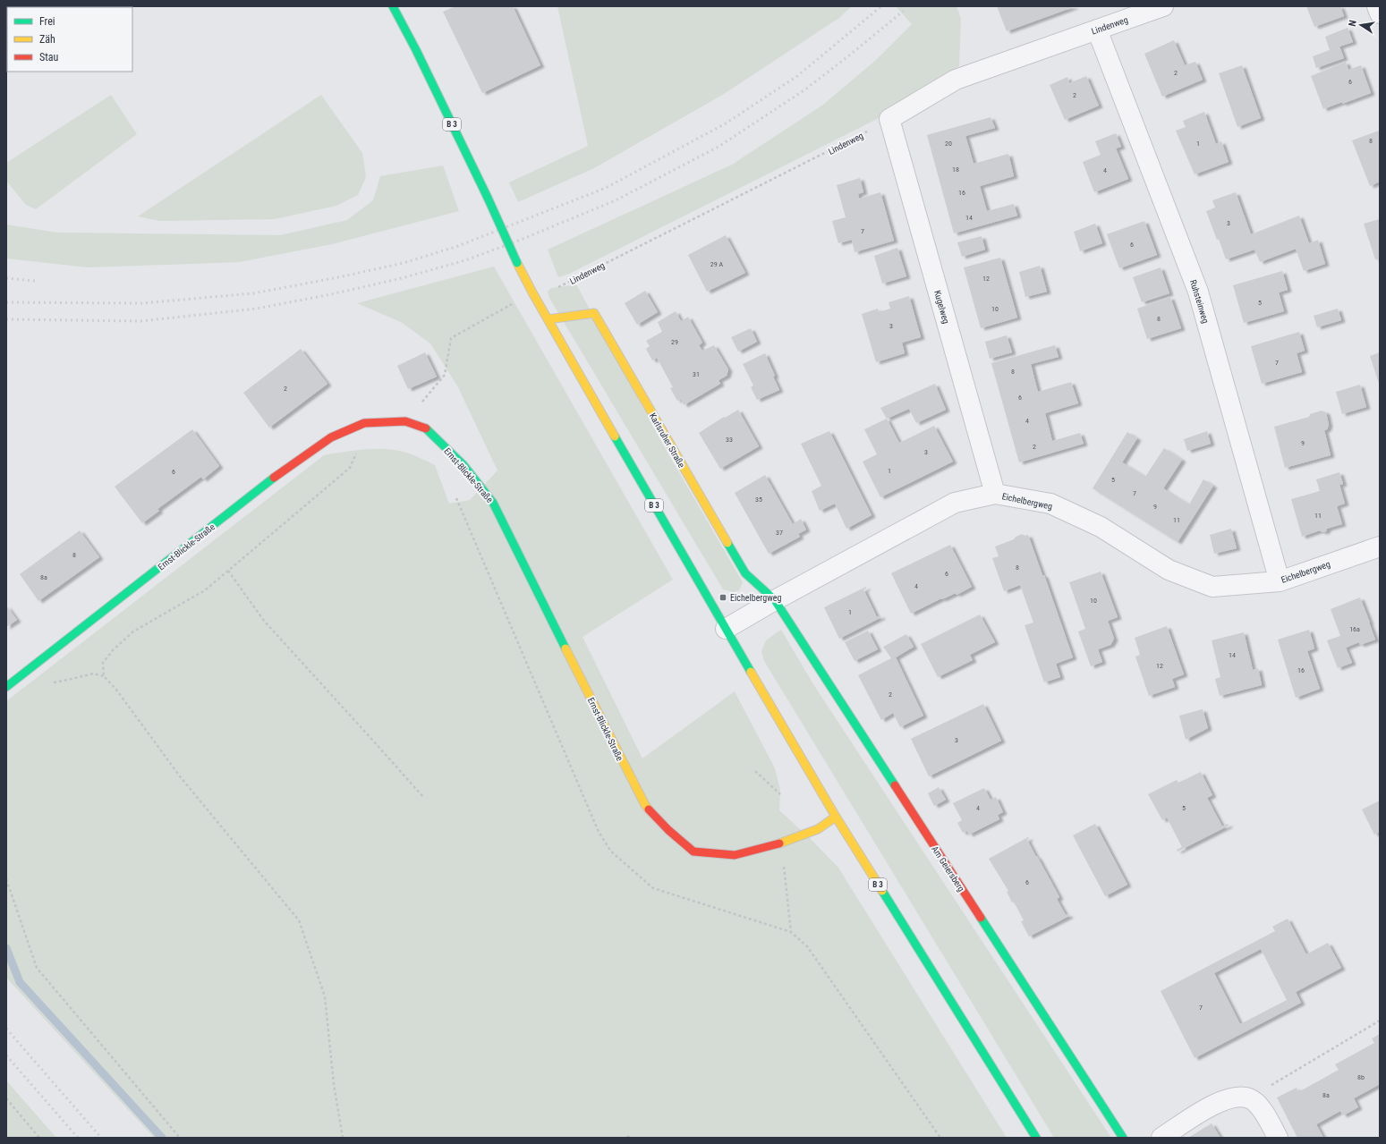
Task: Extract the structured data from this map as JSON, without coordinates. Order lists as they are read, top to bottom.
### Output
{
  "streets": {
    "street": [
      "Lindenweg",
      "B 3",
      "Ruhsteinweg",
      "Kugelweg",
      "Karlsruher Straße",
      "Ernst-Blickle-Straße",
      "Eichelbergweg",
      "Am Geiersberg"
    ]
  },
  "crossings": [
    ["Lindenweg", "B 3"],
    ["Lindenweg", "Ruhsteinweg"],
    ["Lindenweg", "Kugelweg"],
    ["Lindenweg", "Ernst-Blickle-Straße"],
    ["B 3", "Karlsruher Straße"],
    ["B 3", "Ernst-Blickle-Straße"],
    ["B 3", "Eichelbergweg"],
    ["Ruhsteinweg", "Eichelbergweg"],
    ["Kugelweg", "Eichelbergweg"],
    ["Karlsruher Straße", "Eichelbergweg"],
    ["Karlsruher Straße", "Am Geiersberg"],
    ["Eichelbergweg", "Am Geiersberg"]
  ],
  "places": {
    "transit": ["Eichelbergweg"]
  },
  "house_numbers": [
    "2",
    "6",
    "2",
    "8",
    "20",
    "1",
    "18",
    "4",
    "16",
    "14",
    "3",
    "7",
    "6",
    "29 A",
    "12",
    "5",
    "10",
    "8",
    "3",
    "29",
    "7",
    "8",
    "31",
    "2",
    "6",
    "4",
    "33",
    "9",
    "2",
    "3",
    "1",
    "6",
    "5",
    "7",
    "35",
    "9",
    "11",
    "11",
    "37",
    "8",
    "8",
    "6",
    "8a",
    "4",
    "10",
    "1",
    "16a",
    "14",
    "12",
    "16",
    "2",
    "3",
    "4",
    "5",
    "6",
    "7",
    "8b",
    "8a"
  ],
  "legend": ["Frei", "Zäh", "Stau"],
  "north": "left"
}
